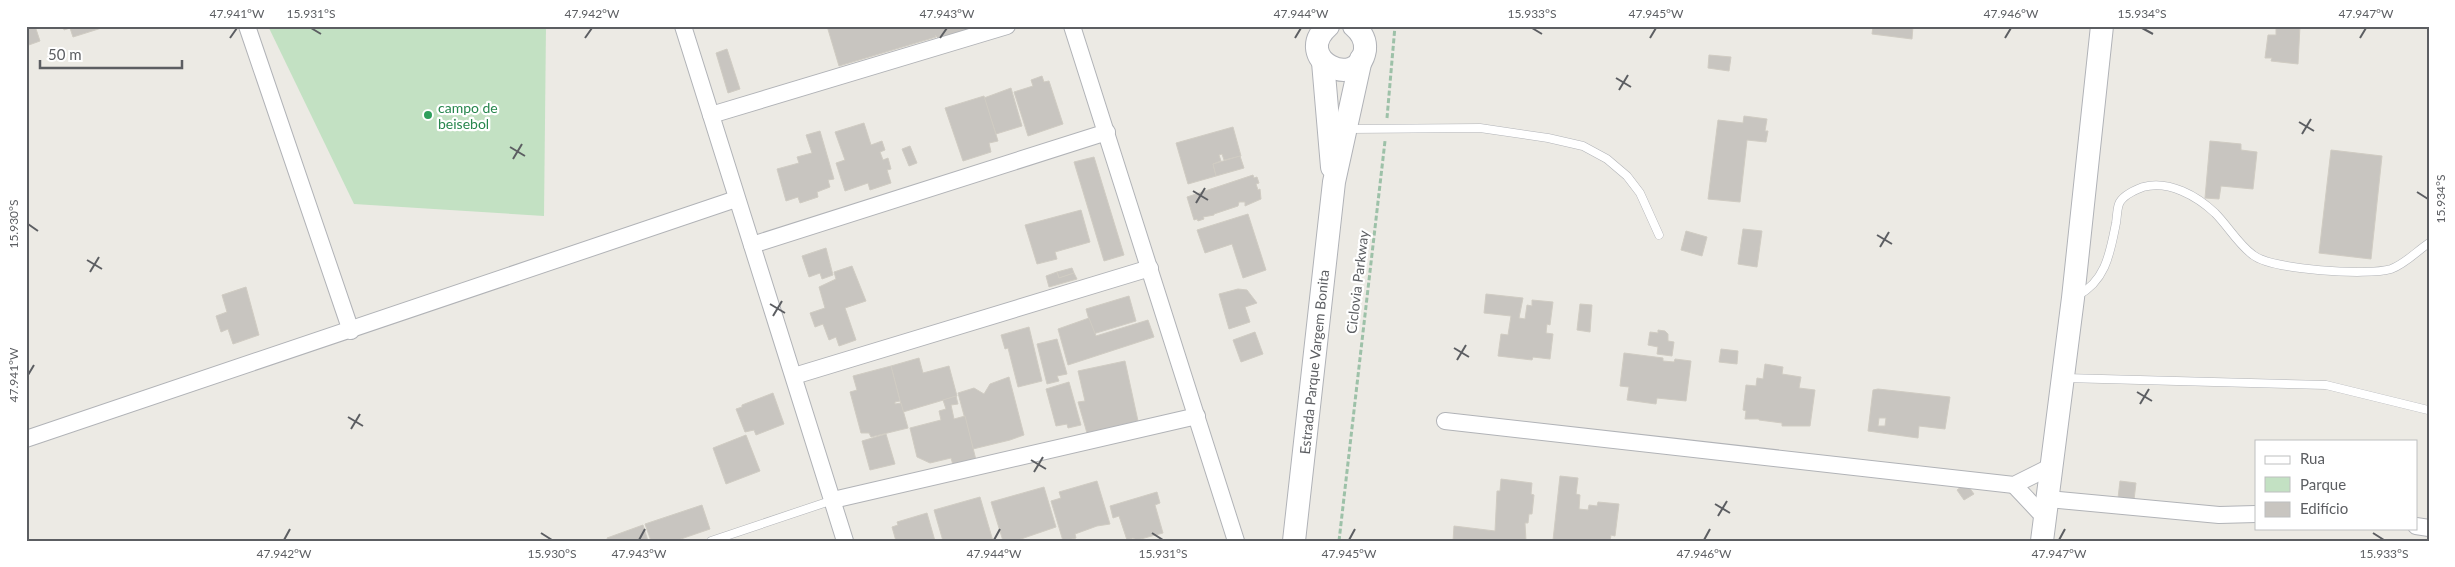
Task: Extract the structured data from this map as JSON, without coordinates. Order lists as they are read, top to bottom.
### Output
{
  "streets": {
    "street": ["Estrada Parque Vargem Bonita"],
    "path": ["Ciclovia Parkway"]
  },
  "places": ["campo de beisebol"],
  "legend": ["Rua", "Parque", "Edifício"],
  "scale_bar": "50 m",
  "coordinates": [
    "47.941°W",
    "15.931°S",
    "47.942°W",
    "47.943°W",
    "47.944°W",
    "15.933°S",
    "47.945°W",
    "47.946°W",
    "15.934°S",
    "47.947°W",
    "15.930°S"
  ]
}
